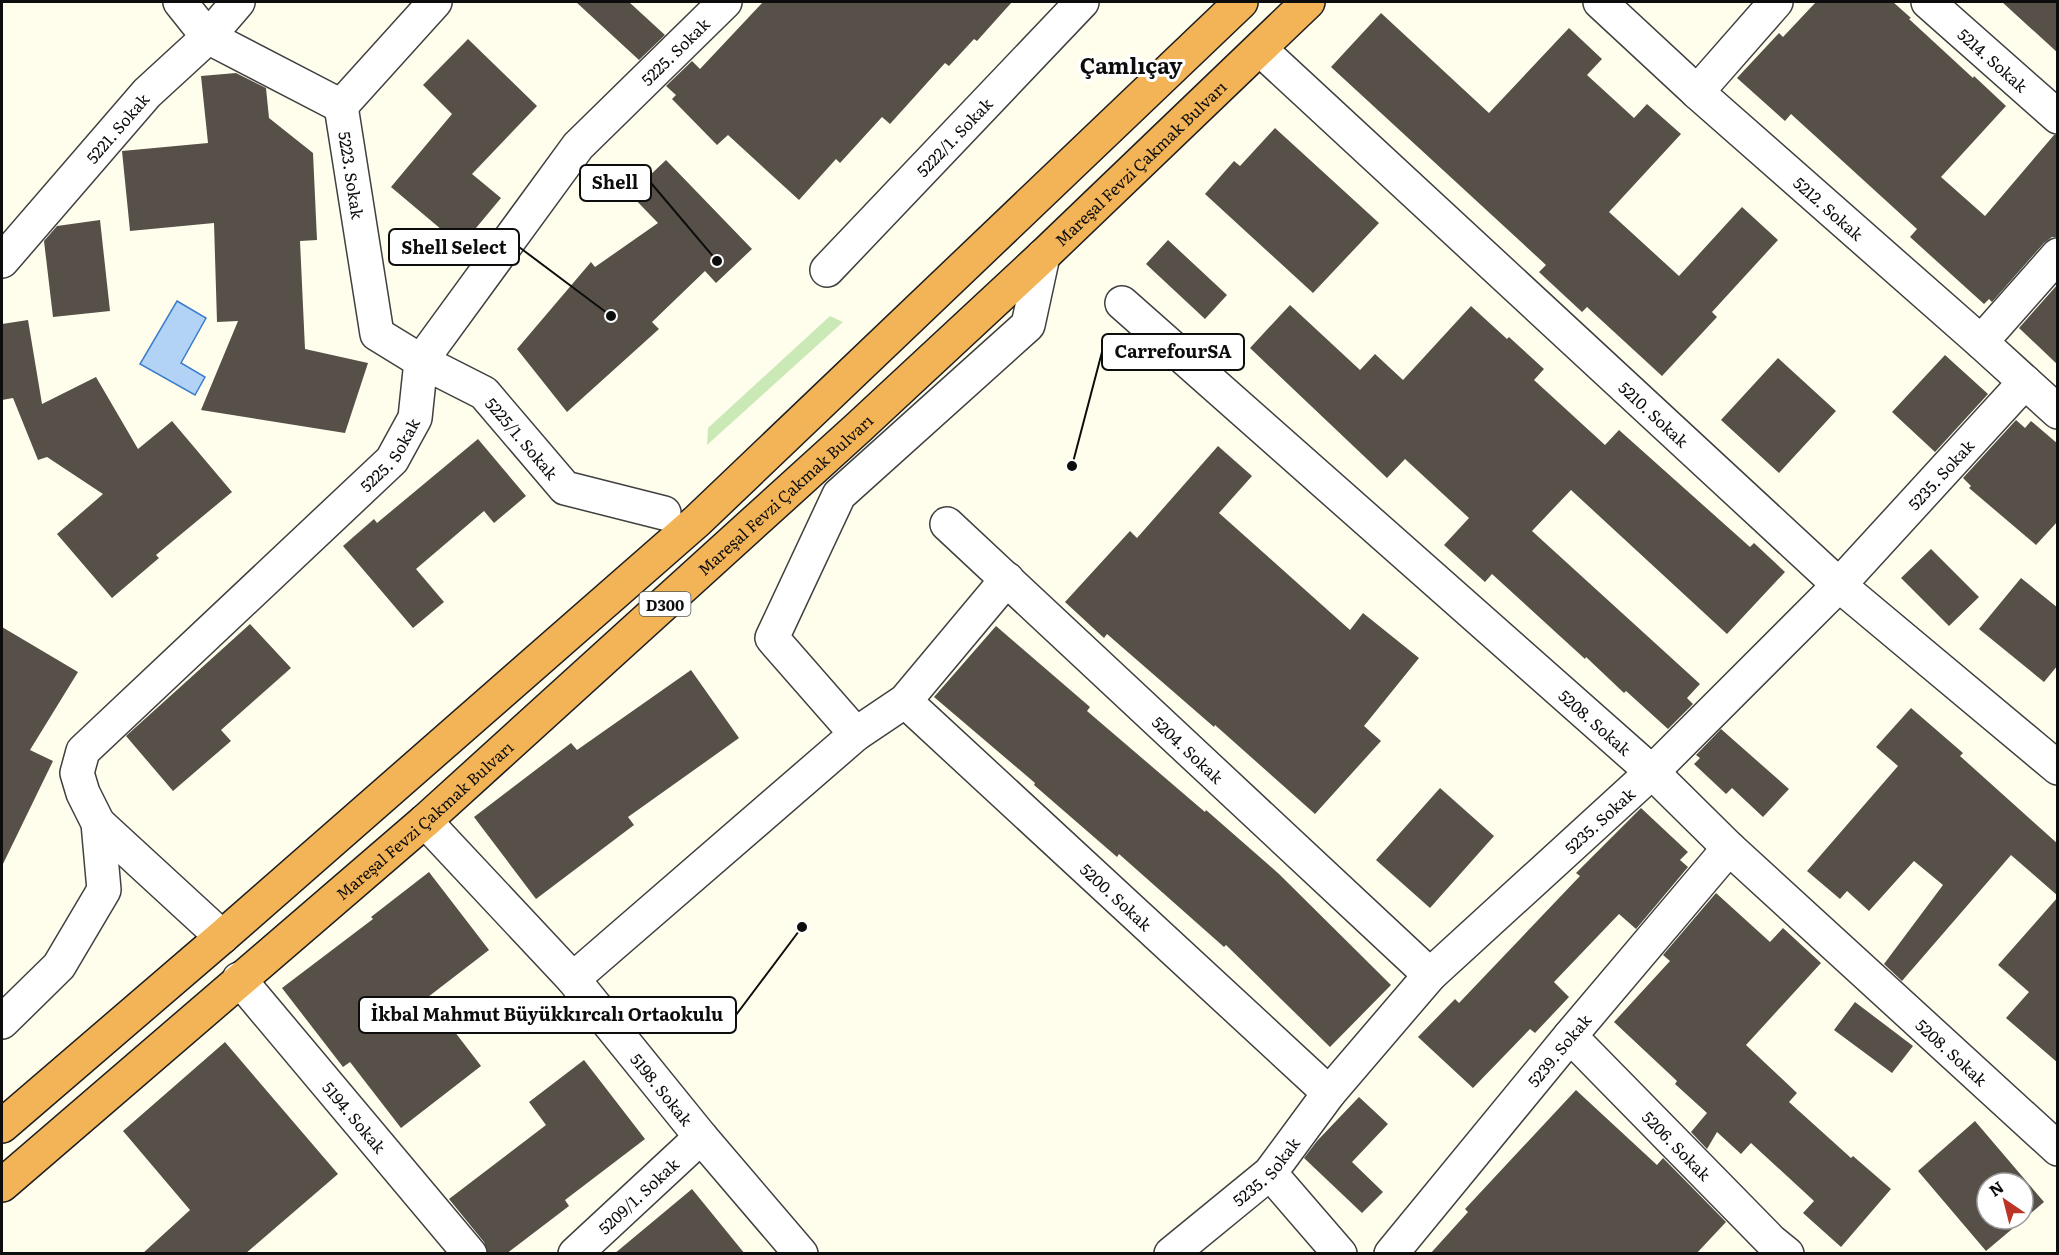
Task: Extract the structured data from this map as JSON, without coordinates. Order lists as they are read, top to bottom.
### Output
{
  "streets": {
    "highway": ["Mareşal Fevzi Çakmak Bulvarı", "D300"],
    "street": [
      "5225. Sokak",
      "5214. Sokak",
      "5221. Sokak",
      "5222/1. Sokak",
      "5223. Sokak",
      "5212. Sokak",
      "5210. Sokak",
      "5225/1. Sokak",
      "5235. Sokak",
      "5208. Sokak",
      "5204. Sokak",
      "5200. Sokak",
      "5239. Sokak",
      "5198. Sokak",
      "5194. Sokak",
      "5206. Sokak",
      "5209/1. Sokak"
    ]
  },
  "crossings": [
    ["5225. Sokak", "5223. Sokak"],
    ["5225. Sokak", "5225/1. Sokak"],
    ["Mareşal Fevzi Çakmak Bulvarı", "5210. Sokak"],
    ["Mareşal Fevzi Çakmak Bulvarı", "5198. Sokak"],
    ["Mareşal Fevzi Çakmak Bulvarı", "5194. Sokak"],
    ["5223. Sokak", "5225/1. Sokak"],
    ["5212. Sokak", "5235. Sokak"],
    ["5210. Sokak", "5235. Sokak"],
    ["5235. Sokak", "5208. Sokak"],
    ["5235. Sokak", "5204. Sokak"],
    ["5235. Sokak", "5200. Sokak"],
    ["5208. Sokak", "5239. Sokak"],
    ["5239. Sokak", "5206. Sokak"],
    ["5198. Sokak", "5209/1. Sokak"]
  ],
  "districts": ["Çamlıçay"],
  "places": [
    "Shell",
    "Shell Select",
    "CarrefourSA",
    "İkbal Mahmut Büyükkırcalı Ortaokulu"
  ],
  "north": "top left"
}
